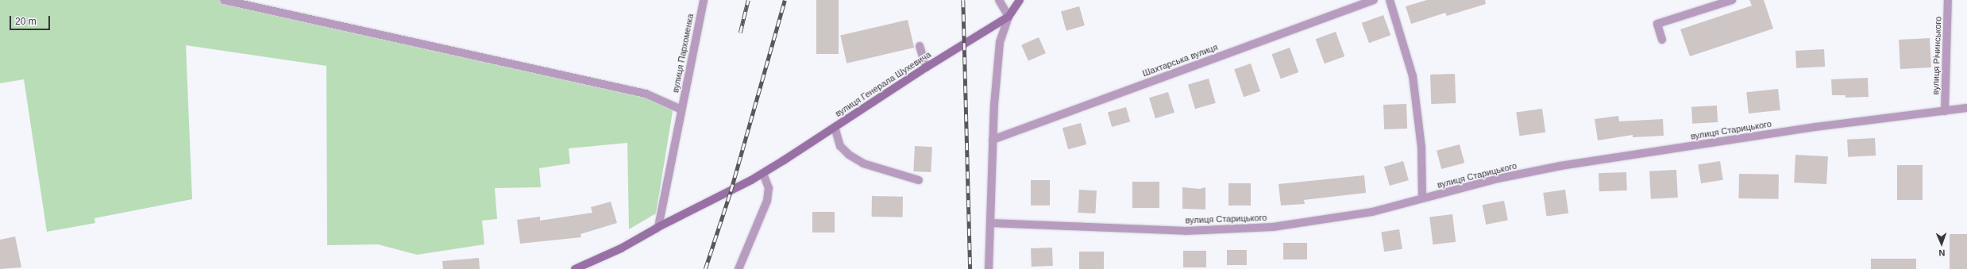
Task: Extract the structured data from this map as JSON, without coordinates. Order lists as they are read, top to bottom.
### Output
{
  "streets": {
    "street": [
      "вулиця Пархоменка",
      "вулиця Річинського",
      "Шахтарська вулиця",
      "вулиця Генерала Шухевича",
      "вулиця Старицького"
    ]
  },
  "crossings": [
    ["вулиця Пархоменка", "вулиця Генерала Шухевича"],
    ["вулиця Річинського", "вулиця Старицького"]
  ],
  "scale_bar": "20 m",
  "north": "bottom"
}
